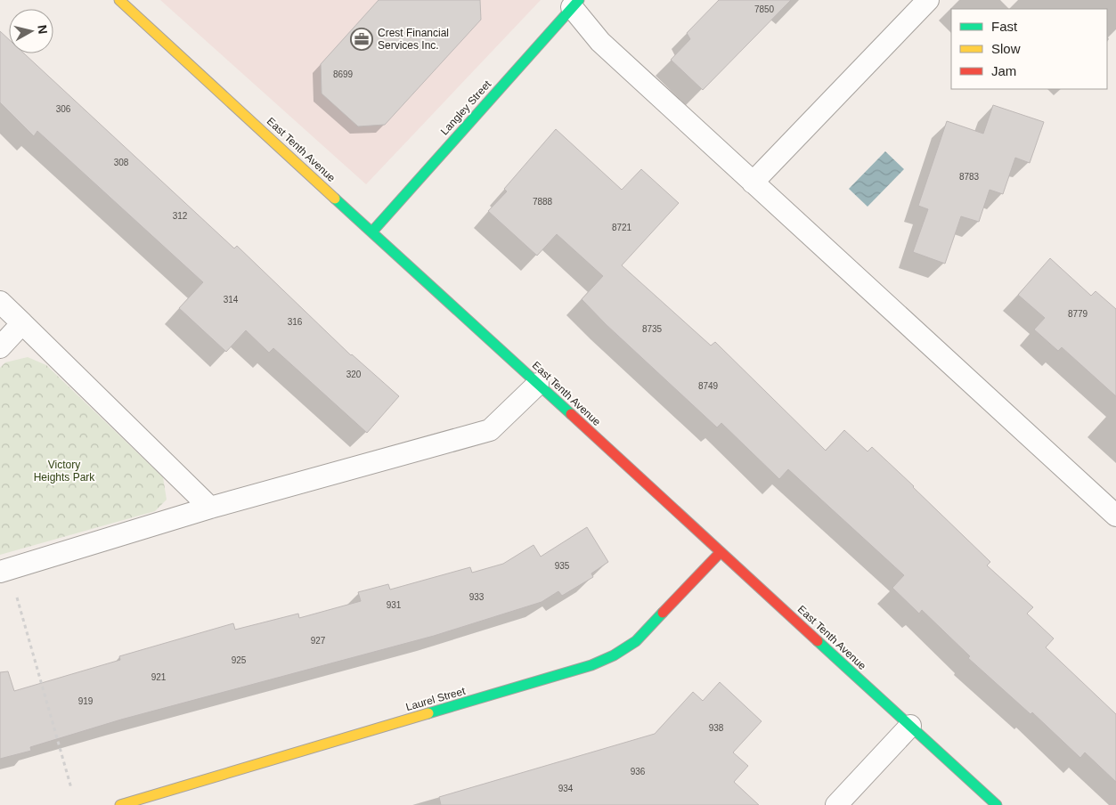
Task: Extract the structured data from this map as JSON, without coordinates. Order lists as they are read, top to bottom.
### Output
{
  "streets": {
    "main road": ["Langley Street", "East Tenth Avenue", "Laurel Street"]
  },
  "crossings": [
    ["Langley Street", "East Tenth Avenue"],
    ["East Tenth Avenue", "Laurel Street"]
  ],
  "parks": ["Victory Heights Park"],
  "places": {
    "office": ["Crest Financial Services Inc."]
  },
  "house_numbers": [
    "7850",
    "8699",
    "306",
    "308",
    "8783",
    "7888",
    "312",
    "8721",
    "314",
    "8779",
    "316",
    "8735",
    "320",
    "8749",
    "935",
    "933",
    "931",
    "927",
    "925",
    "921",
    "919",
    "938",
    "936",
    "934"
  ],
  "legend": ["Fast", "Slow", "Jam"],
  "north": "right"
}
